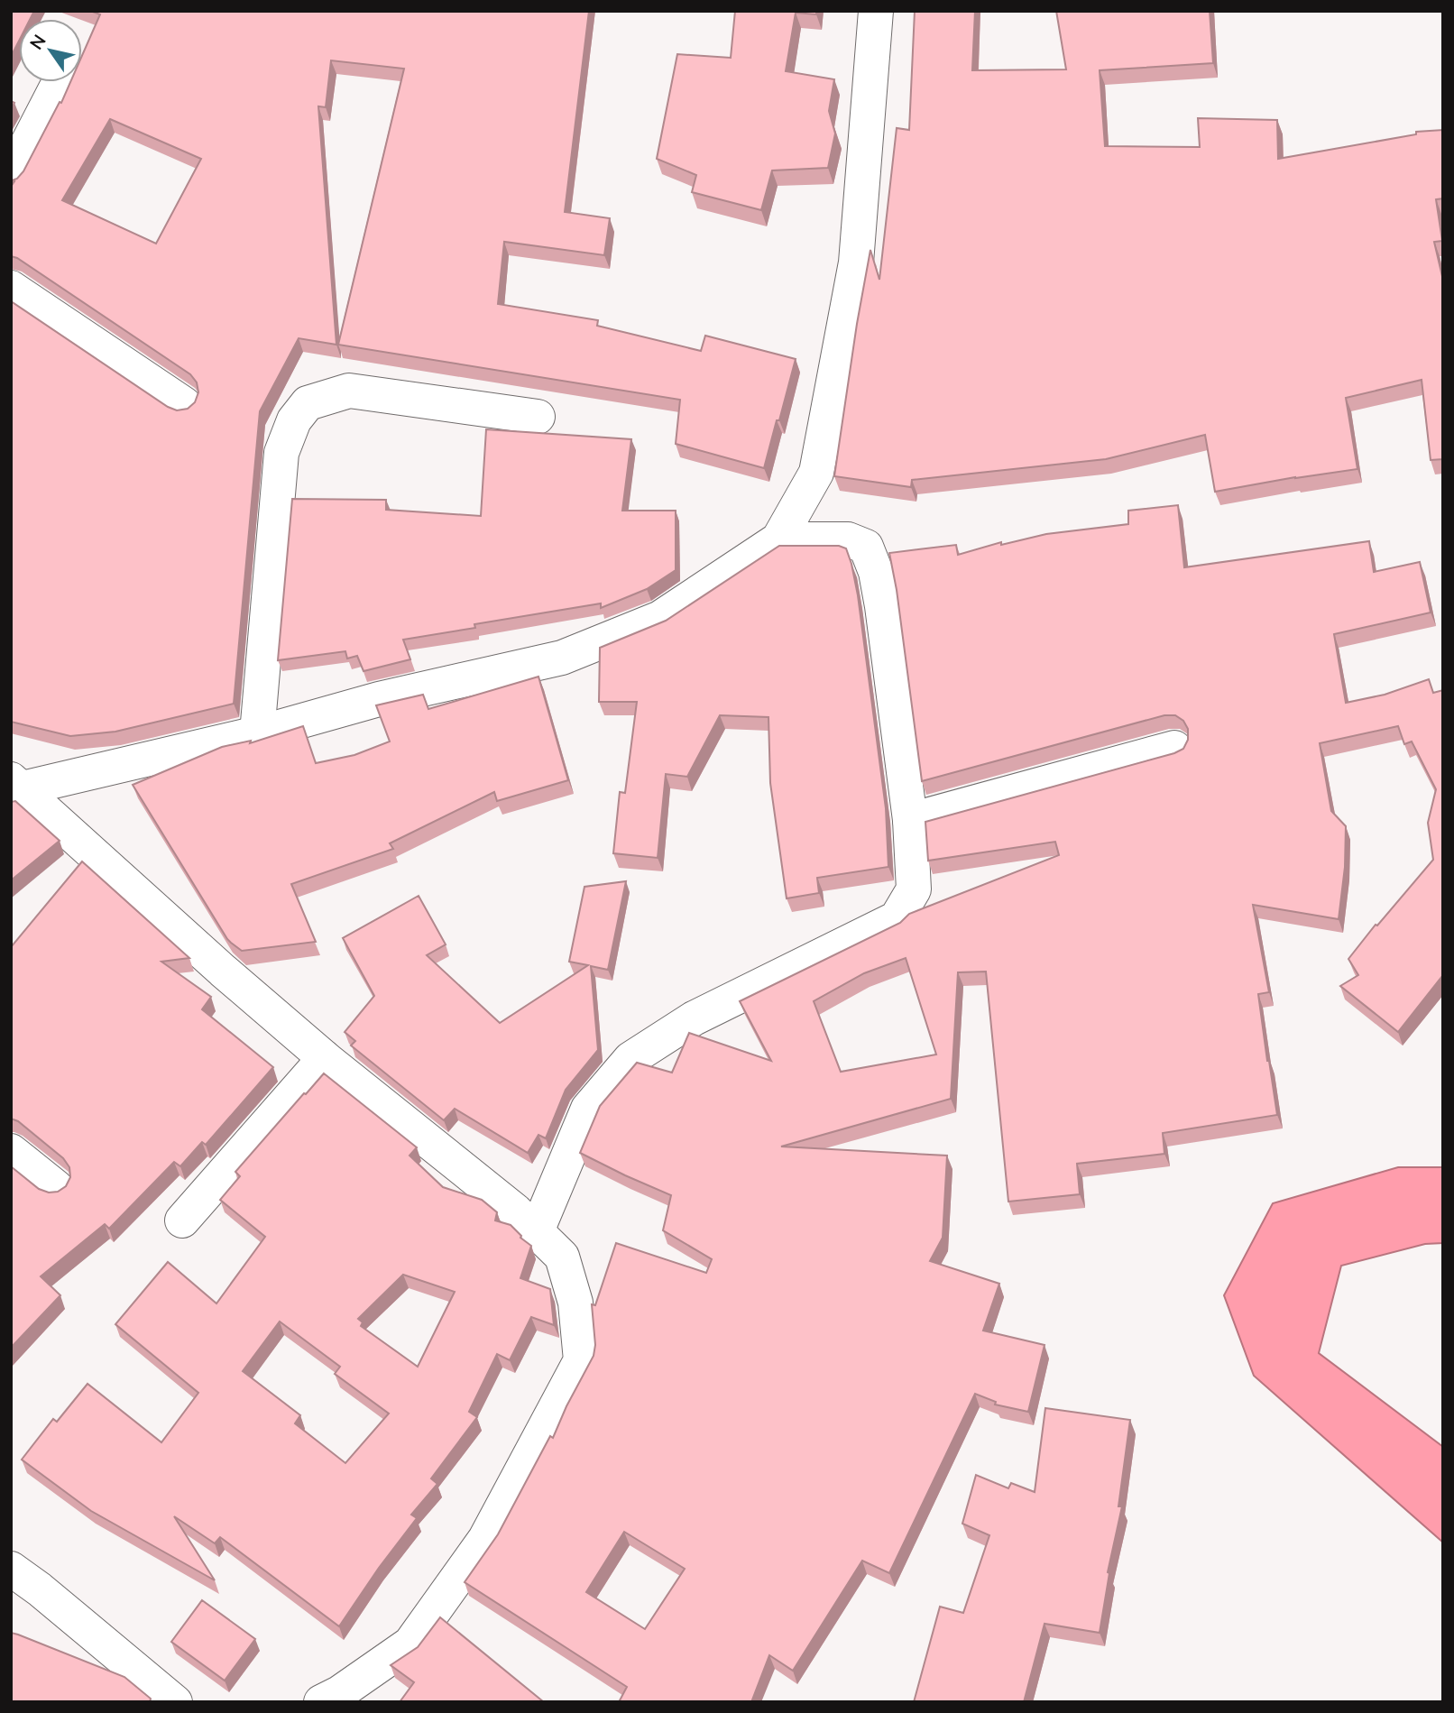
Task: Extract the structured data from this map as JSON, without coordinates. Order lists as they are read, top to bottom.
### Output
{
  "north": "top left"
}
